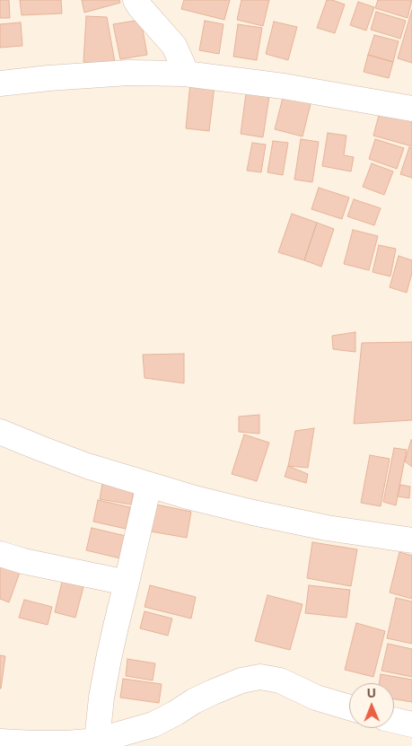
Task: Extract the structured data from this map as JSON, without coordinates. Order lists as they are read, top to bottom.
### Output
{
  "north": "top"
}
